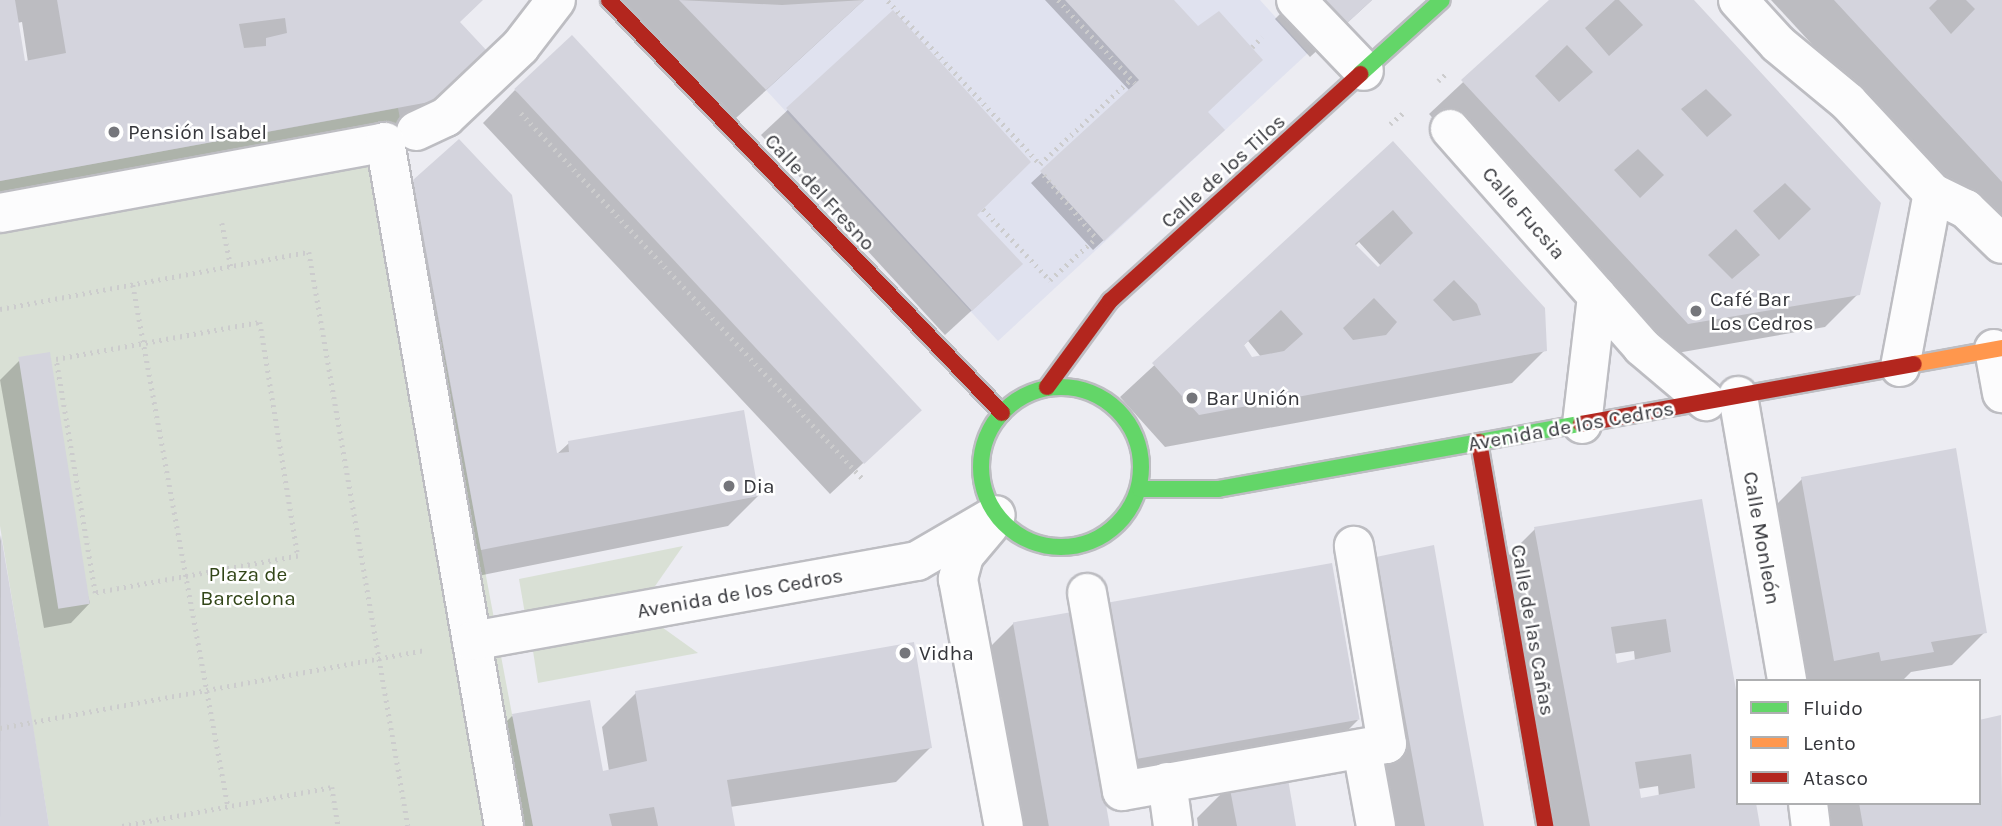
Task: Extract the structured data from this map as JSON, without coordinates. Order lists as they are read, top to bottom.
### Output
{
  "streets": {
    "street": [
      "Calle de los Tilos",
      "Calle del Fresno",
      "Calle Fucsia",
      "Avenida de los Cedros",
      "Calle Monleón",
      "Calle de las Cañas"
    ]
  },
  "crossings": [
    ["Calle de los Tilos", "Calle del Fresno"],
    ["Calle de los Tilos", "Avenida de los Cedros"],
    ["Calle del Fresno", "Avenida de los Cedros"],
    ["Calle Fucsia", "Avenida de los Cedros"],
    ["Calle Fucsia", "Calle Monleón"],
    ["Avenida de los Cedros", "Calle Monleón"],
    ["Avenida de los Cedros", "Calle de las Cañas"]
  ],
  "parks": ["Plaza de Barcelona"],
  "places": [
    "Pensión Isabel",
    "Café Bar Los Cedros",
    "Bar Unión",
    "Dia",
    "Vidha"
  ],
  "legend": ["Fluido", "Lento", "Atasco"]
}
